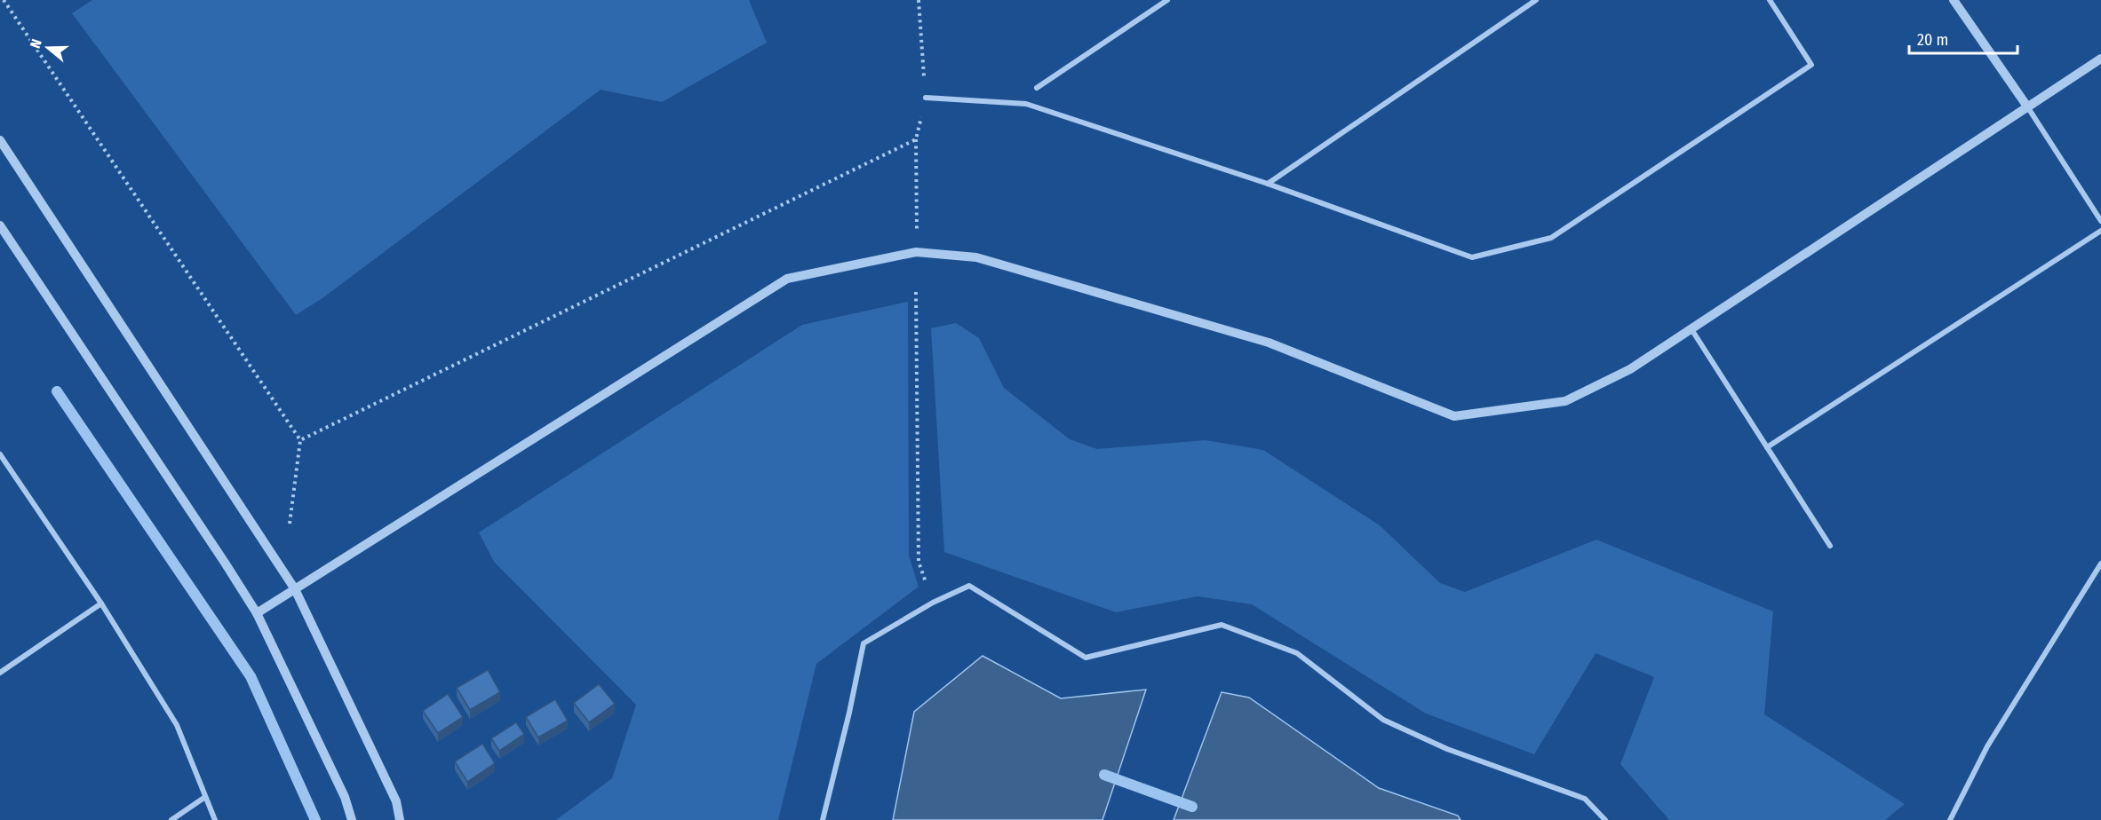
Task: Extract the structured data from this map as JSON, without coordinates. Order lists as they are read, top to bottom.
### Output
{
  "scale_bar": "20 m",
  "north": "left"
}
